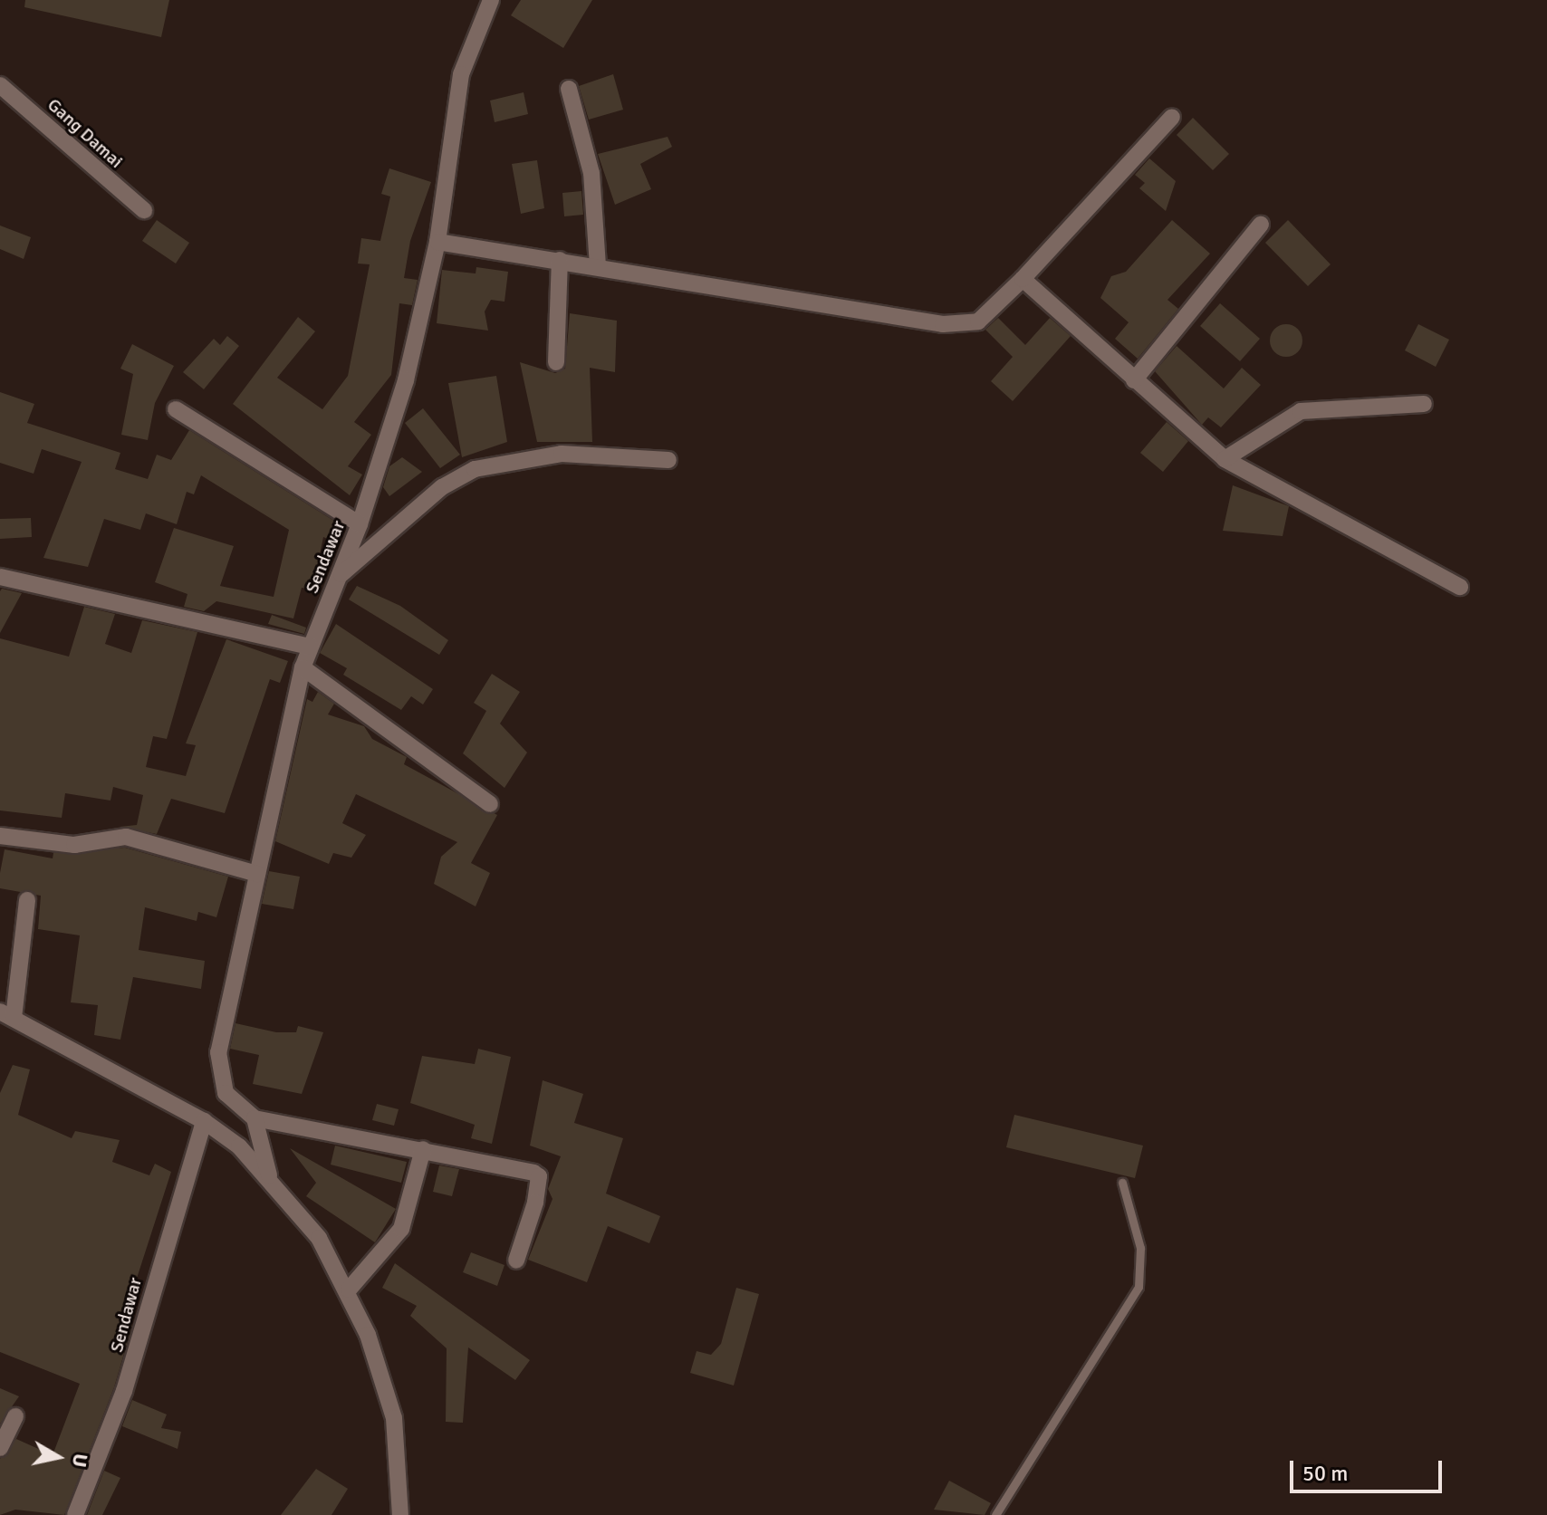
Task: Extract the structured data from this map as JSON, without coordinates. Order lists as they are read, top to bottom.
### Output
{
  "streets": {
    "street": ["Gang Damai", "Sendawar"]
  },
  "scale_bar": "50 m",
  "north": "right"
}
